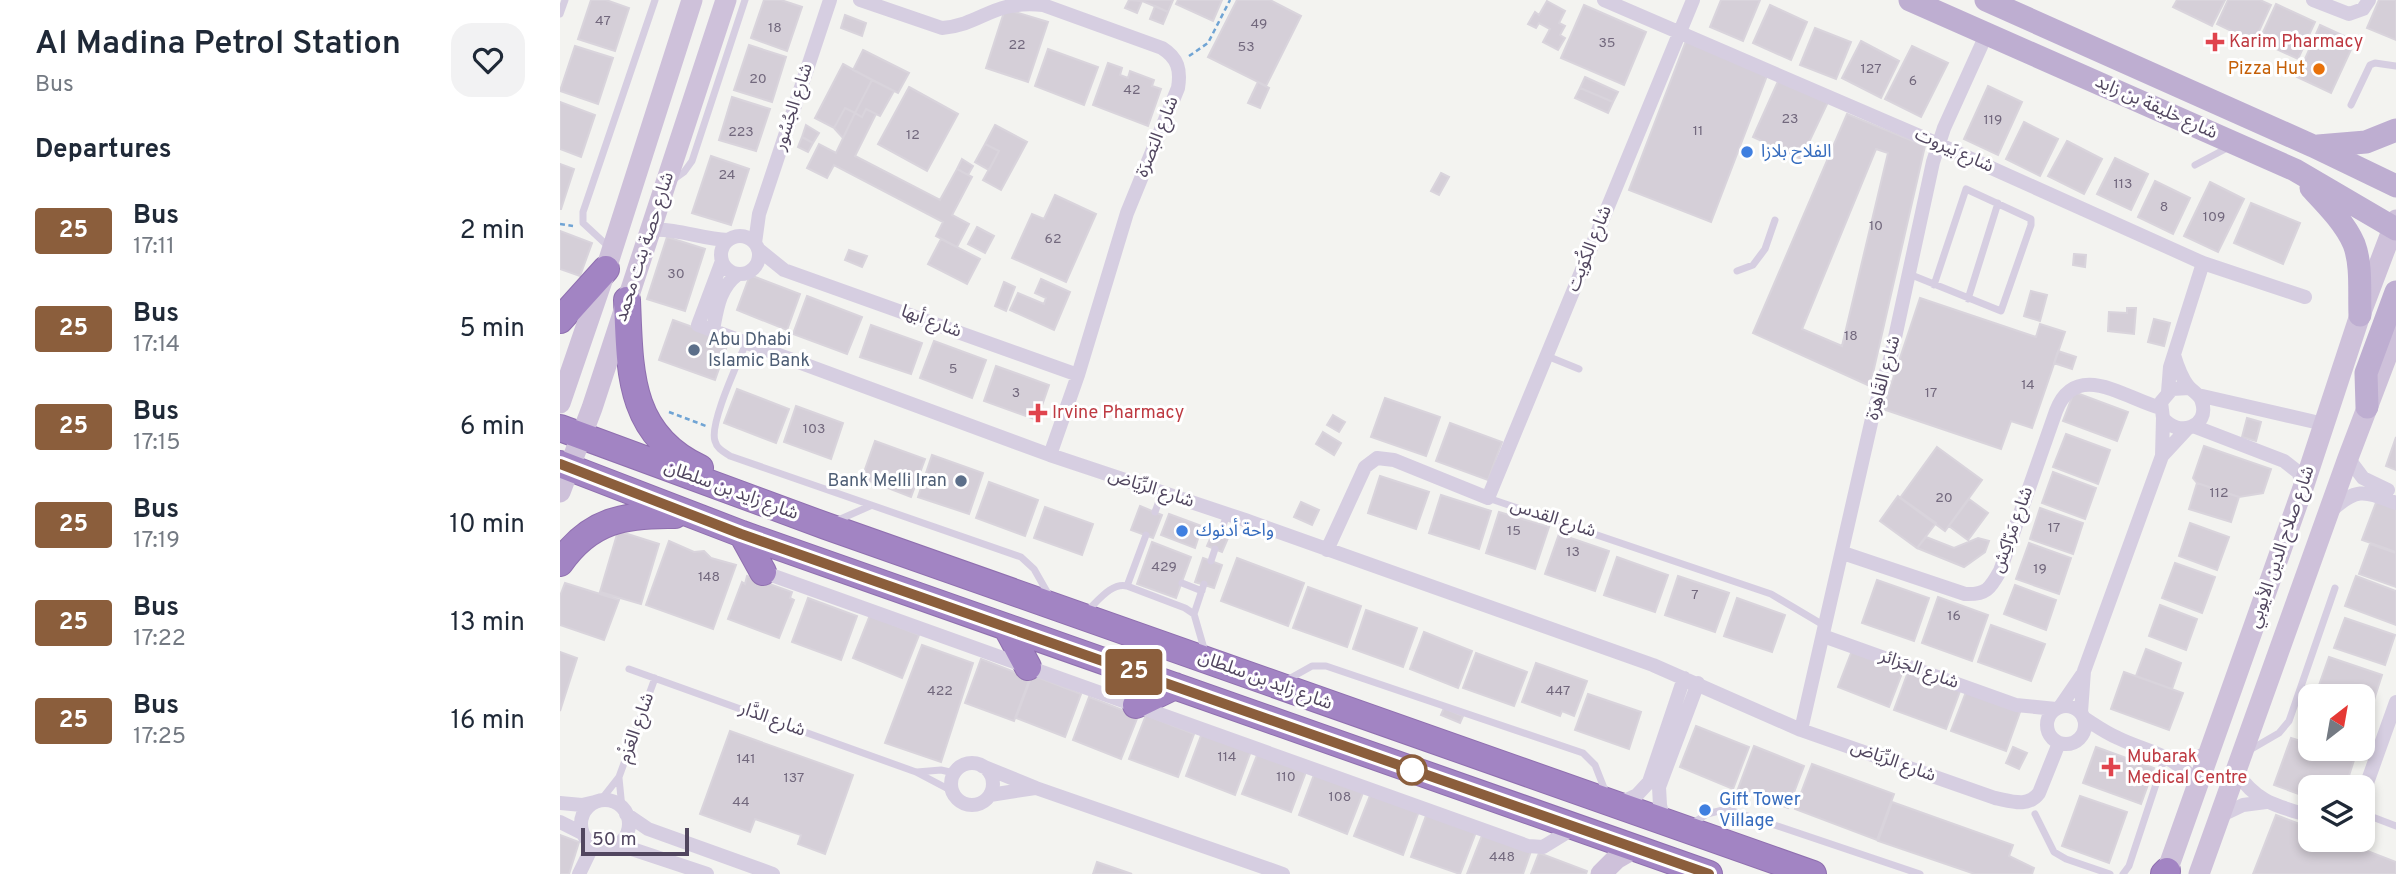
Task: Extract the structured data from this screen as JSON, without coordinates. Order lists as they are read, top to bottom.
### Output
{
  "streets": {
    "highway": ["شارع زايد بن سلطان"],
    "main road": ["شارع خليفة بن زايد"],
    "street": [
      "شارع الجُسُور",
      "شارع البَصرَة",
      "شارع بَيروت",
      "شارع حصة بنت محمد",
      "شارع الكُوَيت",
      "شارع أبها",
      "شارع القَاهِرَة",
      "شارع الرِّيَاض",
      "شارع القدس",
      "شارع مَرّاكِش",
      "شارع صلاح الدين الأيوبي",
      "شارع الجَزائر"
    ],
    "lane": ["شارع الدَّار", "شارع العَزْم"]
  },
  "crossings": [
    ["شارع الجُسُور", "شارع أبها"],
    ["شارع الجُسُور", "شارع الرِّيَاض"],
    ["شارع خليفة بن زايد", "شارع القَاهِرَة"],
    ["شارع خليفة بن زايد", "شارع صلاح الدين الأيوبي"],
    ["شارع البَصرَة", "شارع أبها"],
    ["شارع البَصرَة", "شارع الرِّيَاض"],
    ["شارع بَيروت", "شارع الكُوَيت"],
    ["شارع بَيروت", "شارع القَاهِرَة"],
    ["شارع حصة بنت محمد", "شارع زايد بن سلطان"],
    ["شارع الكُوَيت", "شارع القدس"],
    ["شارع أبها", "شارع الرِّيَاض"],
    ["شارع القَاهِرَة", "شارع الرِّيَاض"],
    ["شارع القَاهِرَة", "شارع القدس"],
    ["شارع القَاهِرَة", "شارع مَرّاكِش"],
    ["شارع القَاهِرَة", "شارع الجَزائر"],
    ["شارع الرِّيَاض", "شارع القدس"],
    ["شارع الرِّيَاض", "شارع الجَزائر"],
    ["شارع القدس", "شارع الجَزائر"],
    ["شارع الدَّار", "شارع العَزْم"]
  ],
  "places": {
    "health": ["Karim Pharmacy", "Irvine Pharmacy", "Mubarak Medical Centre"],
    "other": [
      "Pizza Hut",
      "الفلاح بلازا",
      "Abu Dhabi Islamic Bank",
      "Bank Melli Iran",
      "واحة أدنوك",
      "Gift Tower Village"
    ]
  },
  "lines": ["bus line 25"],
  "house_numbers": [
    "47",
    "49",
    "18",
    "35",
    "22",
    "53",
    "127",
    "20",
    "6",
    "42",
    "23",
    "119",
    "11",
    "223",
    "12",
    "24",
    "113",
    "8",
    "109",
    "10",
    "62",
    "30",
    "18",
    "5",
    "14",
    "3",
    "17",
    "103",
    "112",
    "20",
    "17",
    "15",
    "13",
    "429",
    "19",
    "148",
    "7",
    "16",
    "422",
    "447",
    "114",
    "141",
    "110",
    "137",
    "108",
    "44",
    "448"
  ],
  "scale_bar": "50 m",
  "north": "top right",
  "page": {
    "heading": [
      ["Al Madina Petrol Station", "Bus"],
      "Departures"
    ],
    "on_map": "25",
    "list": [
      {
        "mark": "25",
        "name": "Bus",
        "note": "17:11",
        "value": "2 min"
      },
      {
        "mark": "25",
        "name": "Bus",
        "note": "17:14",
        "value": "5 min"
      },
      {
        "mark": "25",
        "name": "Bus",
        "note": "17:15",
        "value": "6 min"
      },
      {
        "mark": "25",
        "name": "Bus",
        "note": "17:19",
        "value": "10 min"
      },
      {
        "mark": "25",
        "name": "Bus",
        "note": "17:22",
        "value": "13 min"
      },
      {
        "mark": "25",
        "name": "Bus",
        "note": "17:25",
        "value": "16 min"
      }
    ],
    "scale": "50 m"
  }
}
